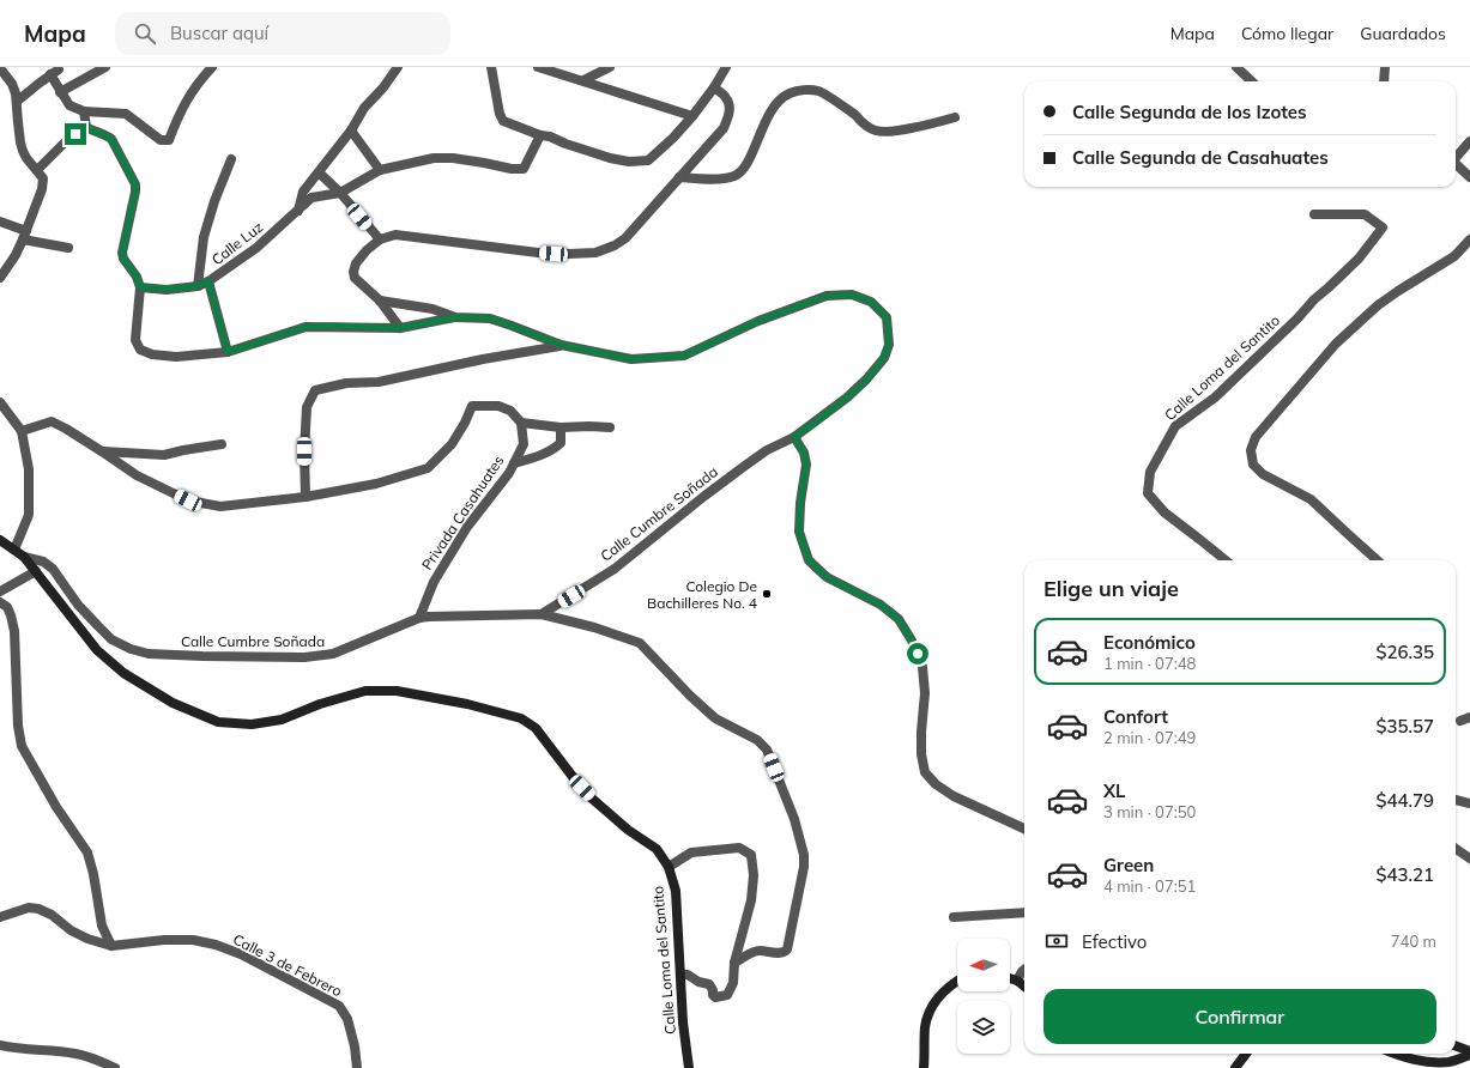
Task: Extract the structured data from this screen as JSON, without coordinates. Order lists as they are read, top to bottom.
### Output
{
  "streets": {
    "main road": ["Calle Loma del Santito"],
    "street": [
      "Calle Luz",
      "Privada Casahuates",
      "Calle Cumbre Soñada",
      "Calle 3 de Febrero"
    ]
  },
  "crossings": [
    ["Calle Loma del Santito", "Calle Cumbre Soñada"],
    ["Privada Casahuates", "Calle Cumbre Soñada"]
  ],
  "places": ["Colegio De Bachilleres No. 4"],
  "north": "left",
  "page": {
    "header": "Mapa",
    "search": "Buscar aquí",
    "nav": ["Mapa", "Cómo llegar", "Guardados"],
    "banner": ["Calle Segunda de los Izotes", "Calle Segunda de Casahuates"],
    "heading": "Elige un viaje",
    "list": [
      {
        "name": "Económico",
        "note": "1 min · 07:48",
        "value": "$26.35"
      },
      {
        "name": "Confort",
        "note": "2 min · 07:49",
        "value": "$35.57"
      },
      {
        "name": "XL",
        "note": "3 min · 07:50",
        "value": "$44.79"
      },
      {
        "name": "Green",
        "note": "4 min · 07:51",
        "value": "$43.21"
      }
    ],
    "pay": ["Efectivo", "740 m"],
    "buttons": "Confirmar"
  }
}
